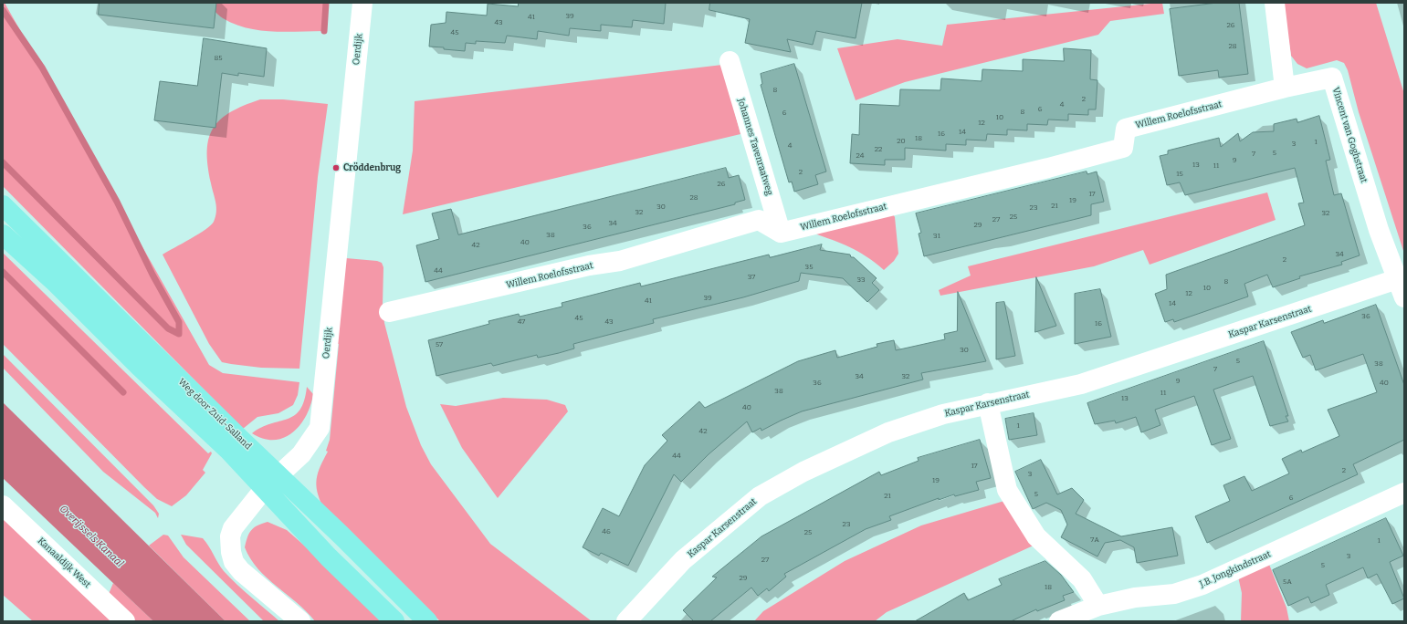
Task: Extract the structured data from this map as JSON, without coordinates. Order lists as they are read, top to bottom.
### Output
{
  "streets": {
    "main road": ["Weg door Zuid-Salland"],
    "street": [
      "Oerdijk",
      "Willem Roelofsstraat",
      "Vincent van Goghstraat",
      "Johannes Tavenraatweg",
      "Kaspar Karsenstraat",
      "Kanaaldijk West",
      "J.B. Jongkindstraat"
    ]
  },
  "crossings": [
    ["Oerdijk", "Weg door Zuid-Salland"],
    ["Willem Roelofsstraat", "Vincent van Goghstraat"],
    ["Willem Roelofsstraat", "Johannes Tavenraatweg"],
    ["Vincent van Goghstraat", "Kaspar Karsenstraat"]
  ],
  "water": ["Overijssels Kanaal"],
  "places": ["Cröddenbrug"],
  "house_numbers": [
    "39",
    "41",
    "43",
    "26",
    "45",
    "28",
    "85",
    "8",
    "2",
    "4",
    "6",
    "8",
    "6",
    "10",
    "12",
    "14",
    "16",
    "18",
    "20",
    "1",
    "3",
    "4",
    "22",
    "5",
    "7",
    "24",
    "9",
    "13",
    "11",
    "2",
    "15",
    "26",
    "17",
    "28",
    "19",
    "21",
    "30",
    "23",
    "32",
    "32",
    "25",
    "27",
    "34",
    "29",
    "36",
    "38",
    "31",
    "40",
    "42",
    "34",
    "2",
    "35",
    "44",
    "37",
    "33",
    "8",
    "10",
    "12",
    "39",
    "41",
    "14",
    "36",
    "45",
    "47",
    "43",
    "16",
    "57",
    "30",
    "5",
    "38",
    "7",
    "34",
    "32",
    "9",
    "36",
    "40",
    "38",
    "11",
    "13",
    "40",
    "1",
    "42",
    "44",
    "17",
    "2",
    "3",
    "19",
    "5",
    "21",
    "6",
    "23",
    "46",
    "25",
    "7A",
    "1",
    "3",
    "27",
    "5",
    "29",
    "5A",
    "18"
  ]
}
